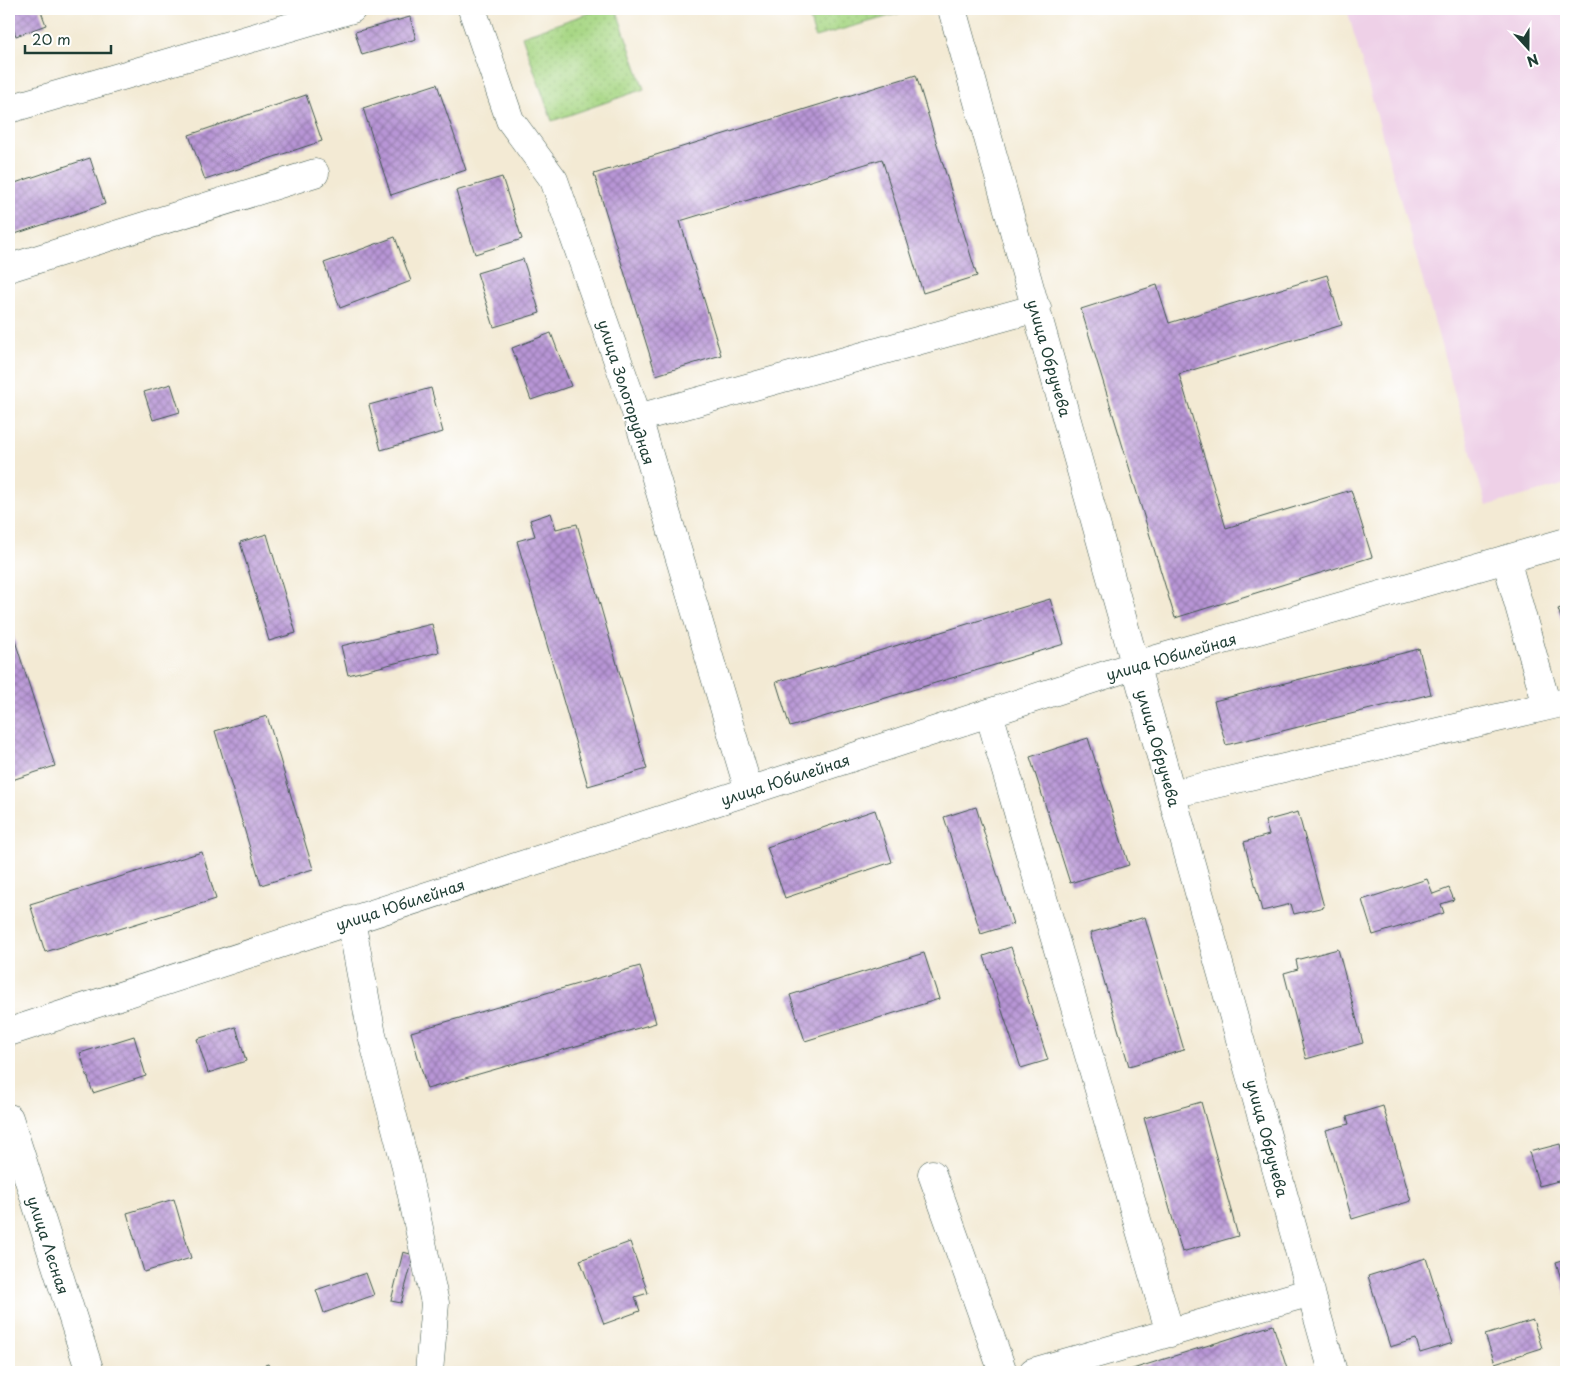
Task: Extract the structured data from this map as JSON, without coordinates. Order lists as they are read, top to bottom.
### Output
{
  "streets": {
    "street": [
      "улица Обручева",
      "улица Золоторудная",
      "улица Юбилейная",
      "улица Лесная"
    ]
  },
  "crossings": [
    ["улица Обручева", "улица Юбилейная"],
    ["улица Золоторудная", "улица Юбилейная"]
  ],
  "scale_bar": "20 m",
  "north": "bottom"
}
